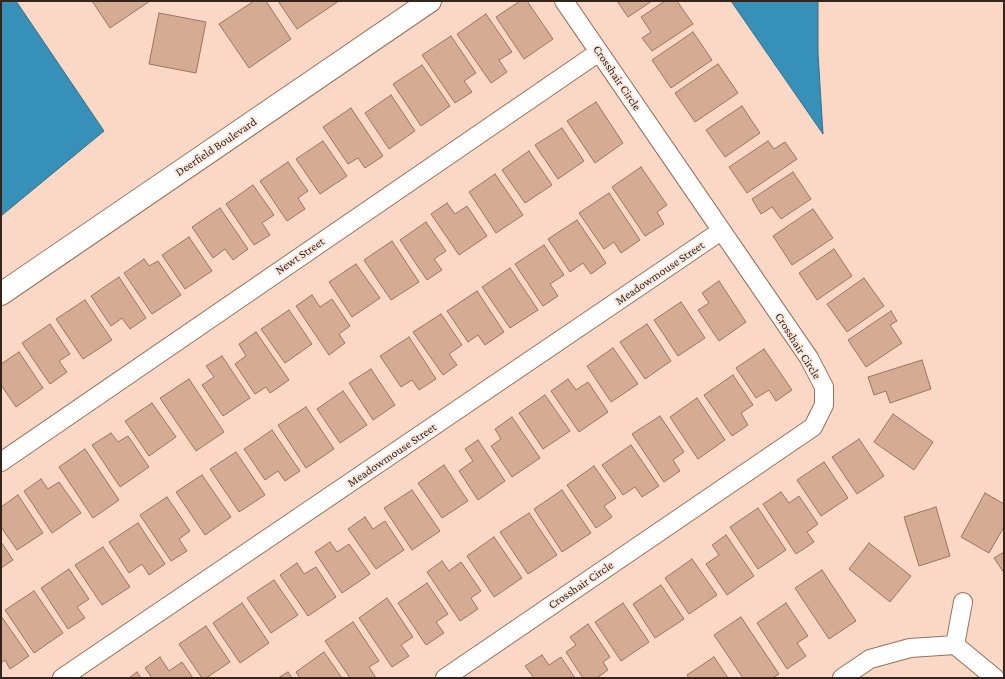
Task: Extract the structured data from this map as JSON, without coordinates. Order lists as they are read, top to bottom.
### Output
{
  "streets": {
    "street": [
      "Crosshair Circle",
      "Deerfield Boulevard",
      "Newt Street",
      "Meadowmouse Street"
    ]
  },
  "crossings": [
    ["Crosshair Circle", "Newt Street"],
    ["Crosshair Circle", "Meadowmouse Street"]
  ]
}
